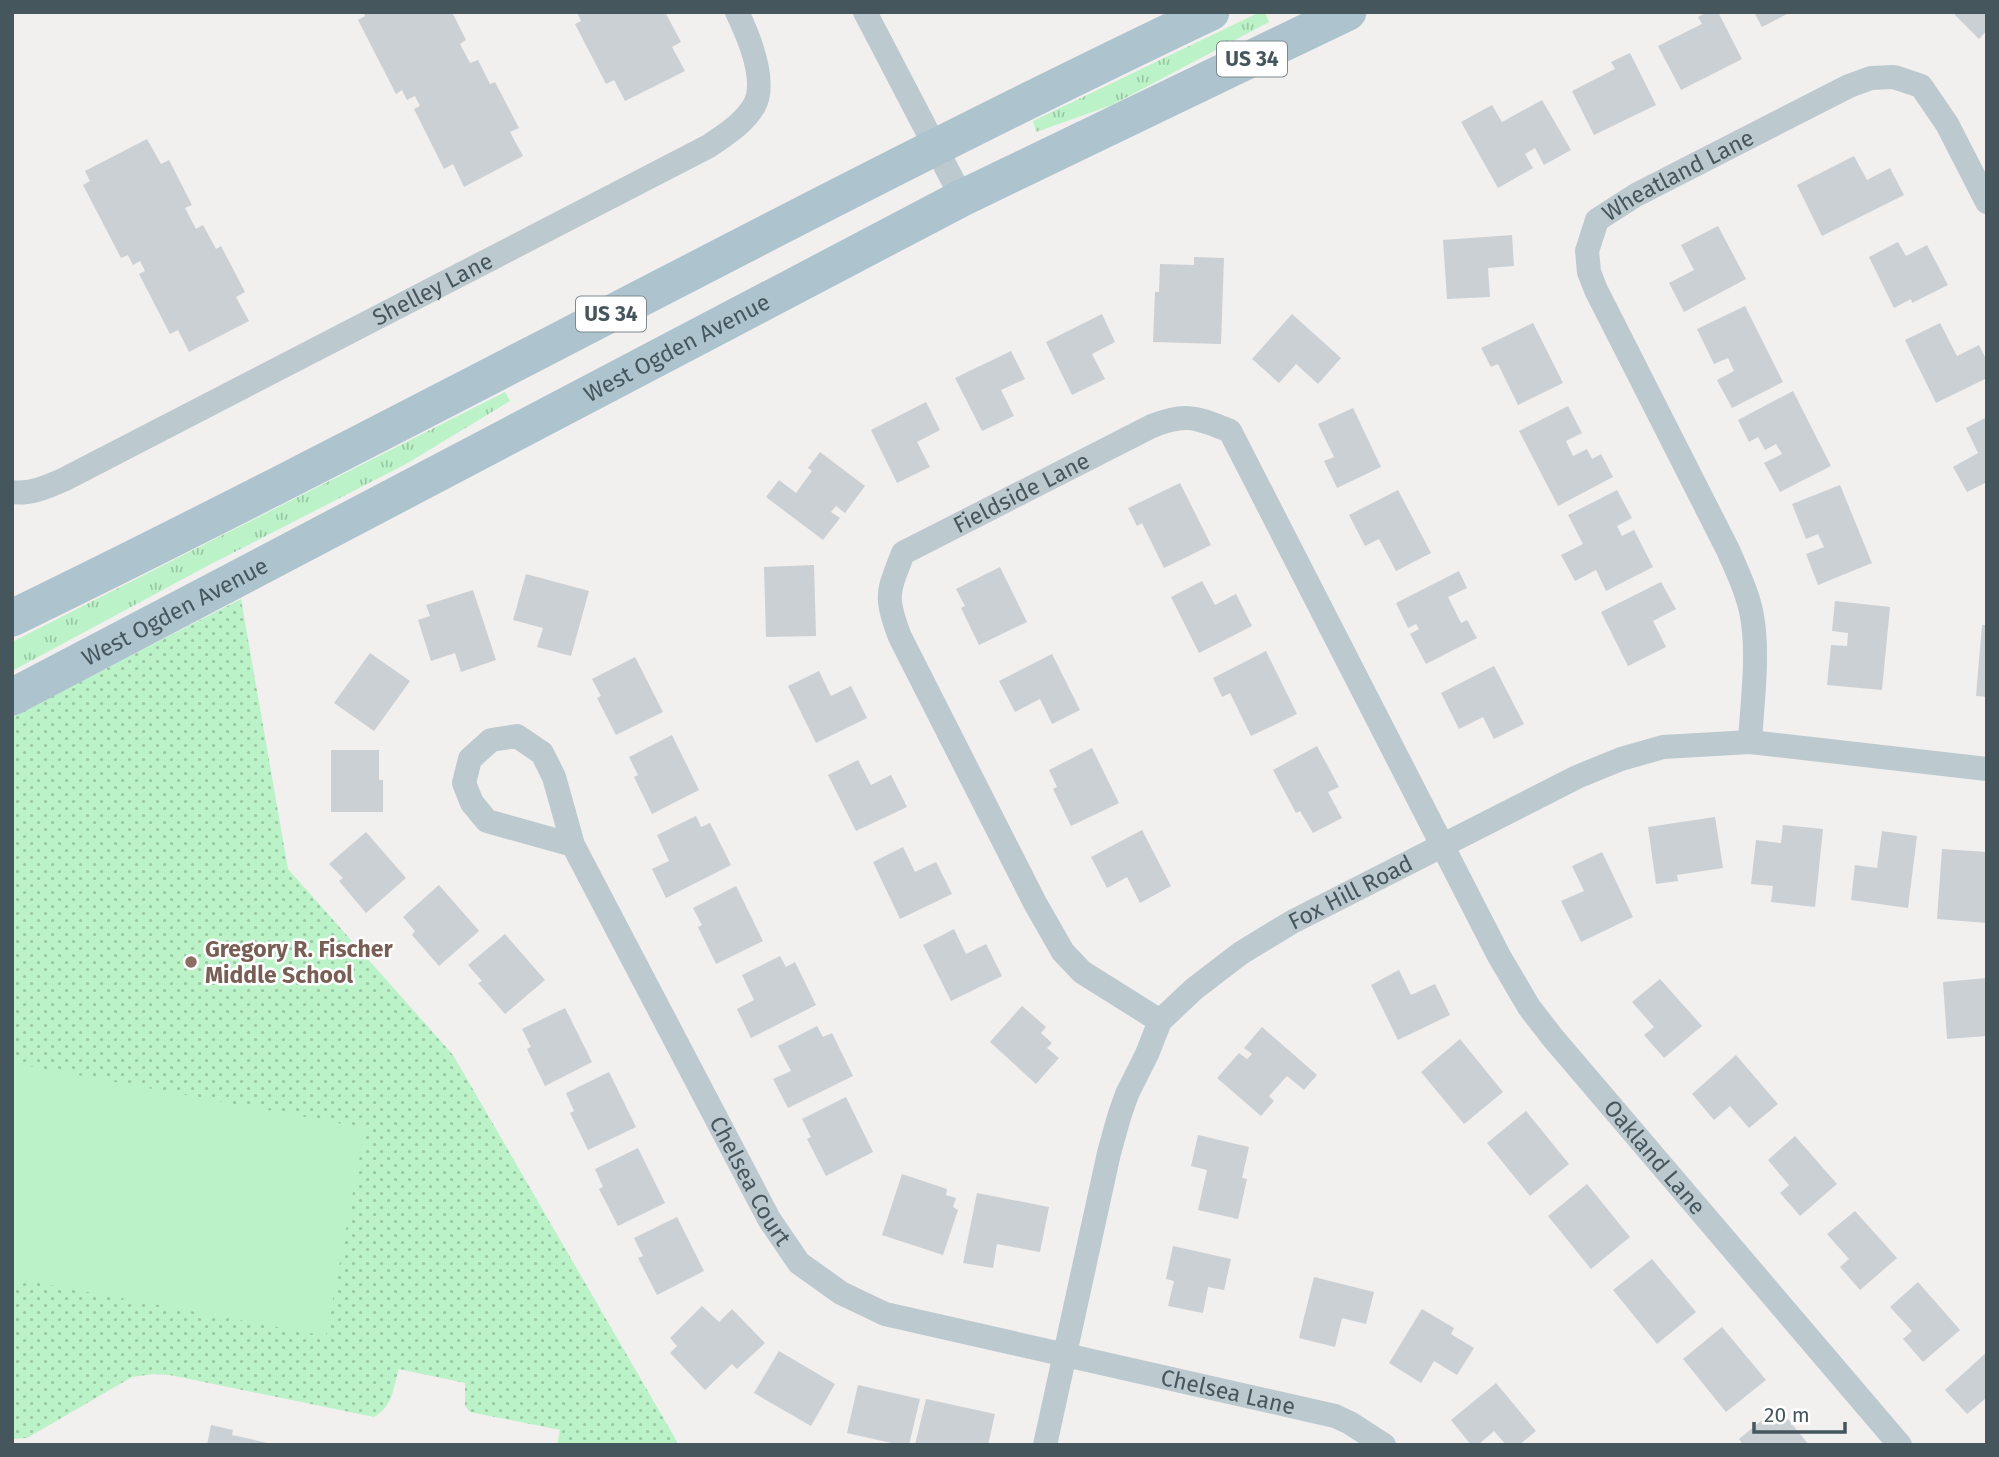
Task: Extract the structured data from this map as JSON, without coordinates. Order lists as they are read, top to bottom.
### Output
{
  "streets": {
    "main road": ["US 34", "West Ogden Avenue"],
    "street": [
      "Wheatland Lane",
      "Shelley Lane",
      "Fieldside Lane",
      "Fox Hill Road",
      "Oakland Lane",
      "Chelsea Court",
      "Chelsea Lane"
    ]
  },
  "crossings": [
    ["Wheatland Lane", "Fox Hill Road"],
    ["Fieldside Lane", "Fox Hill Road"],
    ["Fieldside Lane", "Oakland Lane"],
    ["Fox Hill Road", "Oakland Lane"],
    ["Fox Hill Road", "Chelsea Court"],
    ["Fox Hill Road", "Chelsea Lane"],
    ["Chelsea Court", "Chelsea Lane"]
  ],
  "places": ["Gregory R. Fischer Middle School"],
  "scale_bar": "20 m"
}
